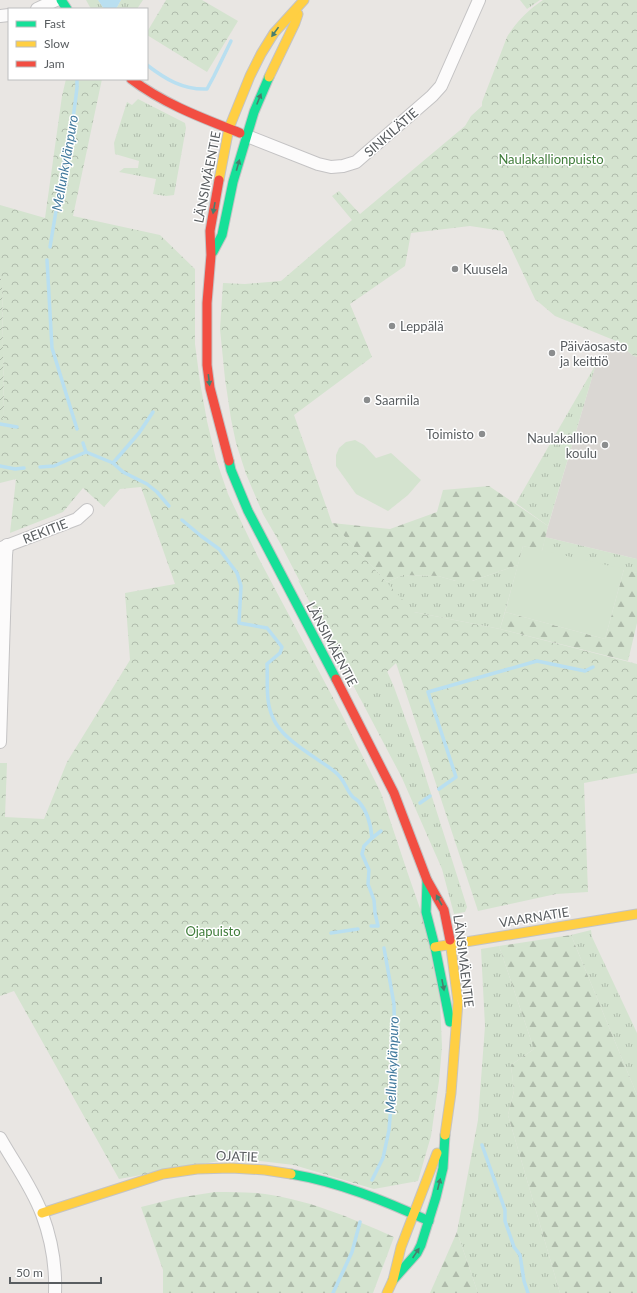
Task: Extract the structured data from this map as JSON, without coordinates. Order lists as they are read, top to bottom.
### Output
{
  "streets": {
    "main road": ["LÄNSIMÄENTIE", "VAARNATIE", "OJATIE"],
    "street": ["SINKILÄTIE", "REKITIE"]
  },
  "crossings": [
    ["SINKILÄTIE", "LÄNSIMÄENTIE"],
    ["LÄNSIMÄENTIE", "VAARNATIE"],
    ["LÄNSIMÄENTIE", "OJATIE"]
  ],
  "water": ["Mellunkylänpuro"],
  "parks": ["Naulakallionpuisto", "Ojapuisto"],
  "places": [
    "Kuusela",
    "Leppälä",
    "Päiväosasto ja keittiö",
    "Saarnila",
    "Toimisto",
    "Naulakallion koulu"
  ],
  "legend": ["Fast", "Slow", "Jam"],
  "scale_bar": "50 m"
}
